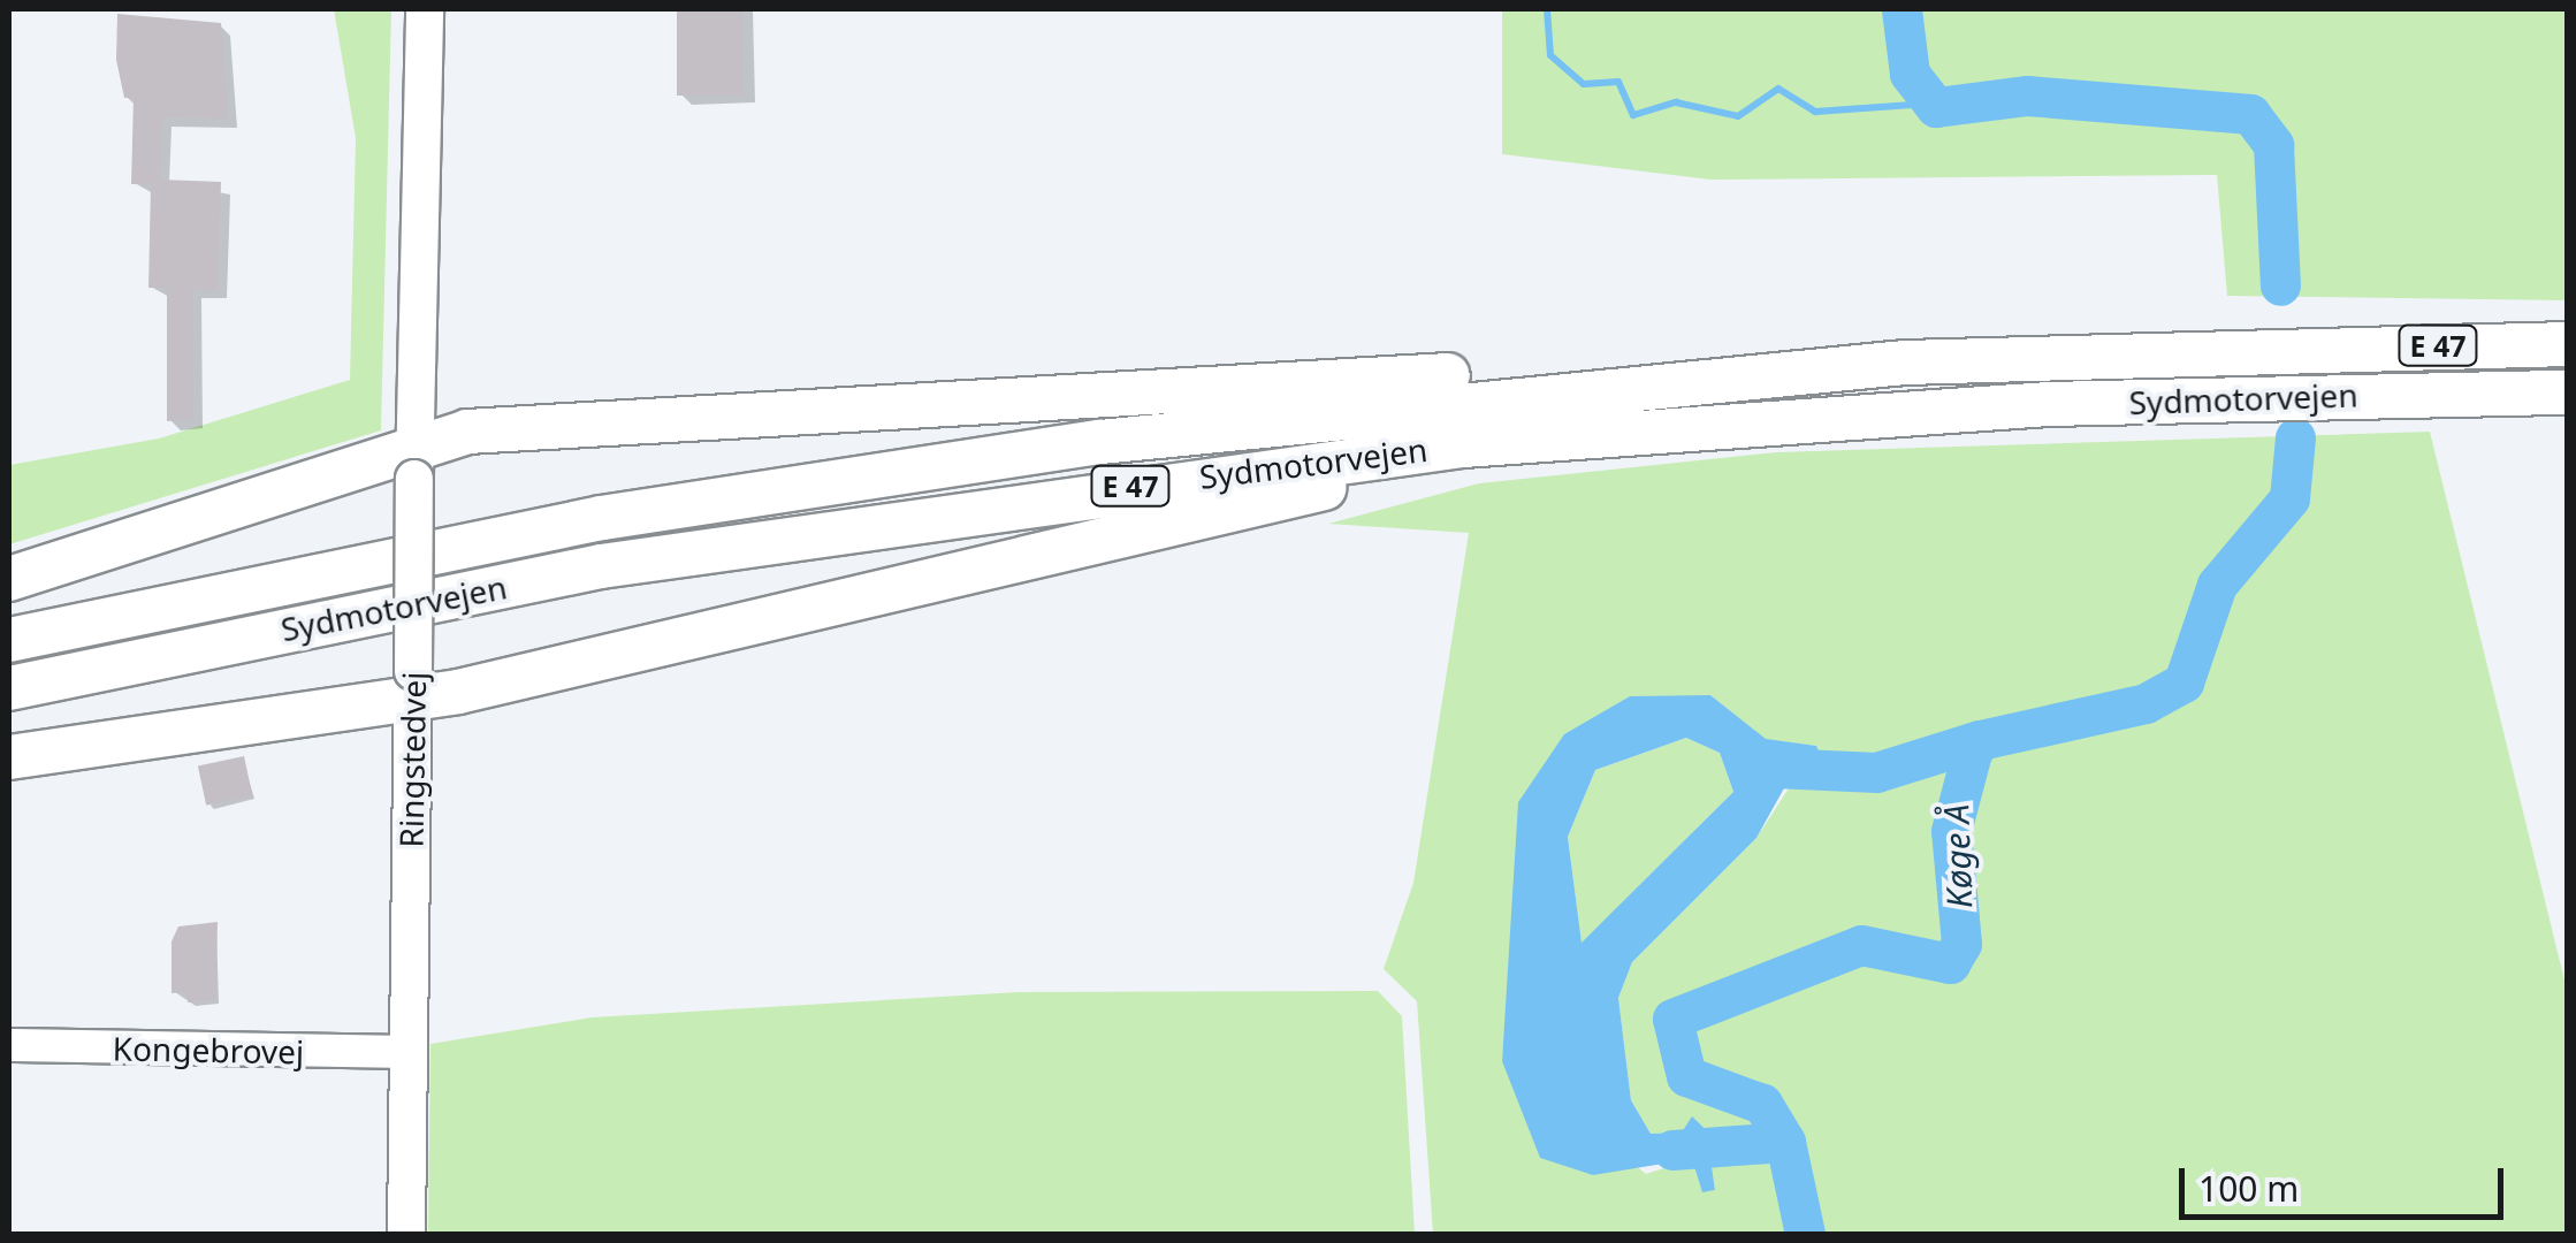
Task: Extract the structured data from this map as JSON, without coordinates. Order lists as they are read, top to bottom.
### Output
{
  "streets": {
    "highway": ["E 47", "Sydmotorvejen"],
    "main road": ["Ringstedvej"],
    "street": ["Kongebrovej"]
  },
  "crossings": [
    ["Ringstedvej", "Kongebrovej"]
  ],
  "water": ["Køge Å"],
  "scale_bar": "100 m"
}
